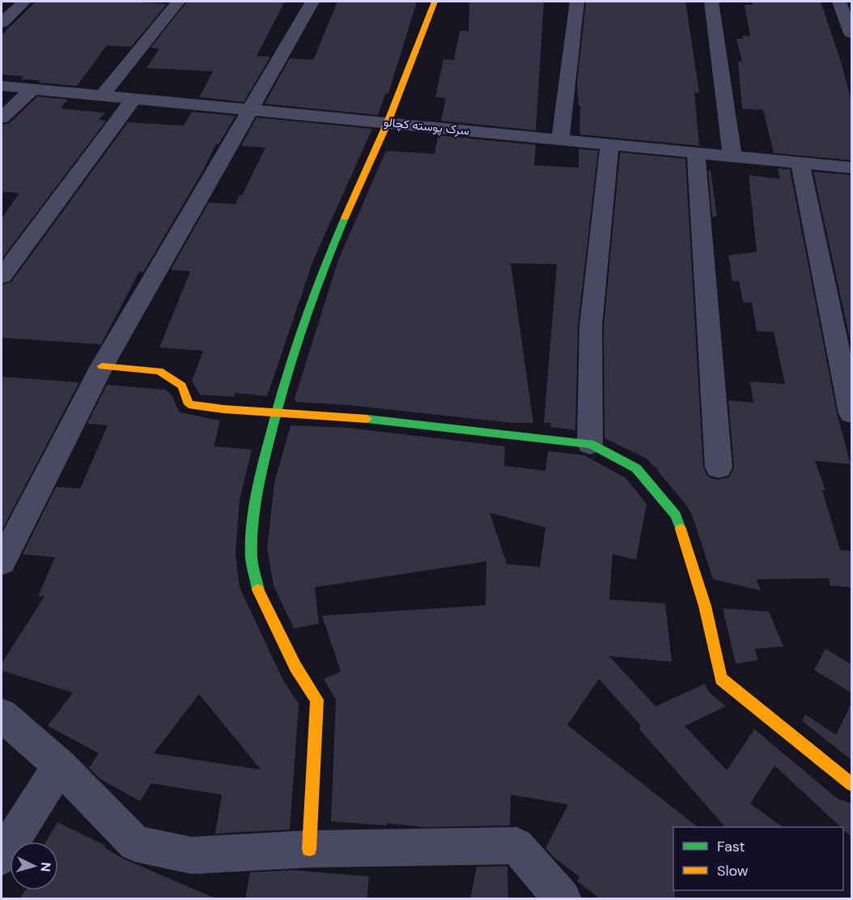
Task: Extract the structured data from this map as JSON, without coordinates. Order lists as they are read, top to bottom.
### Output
{
  "streets": {
    "street": ["سرک پوسته کچالو"]
  },
  "legend": ["Fast", "Slow"],
  "north": "right"
}
